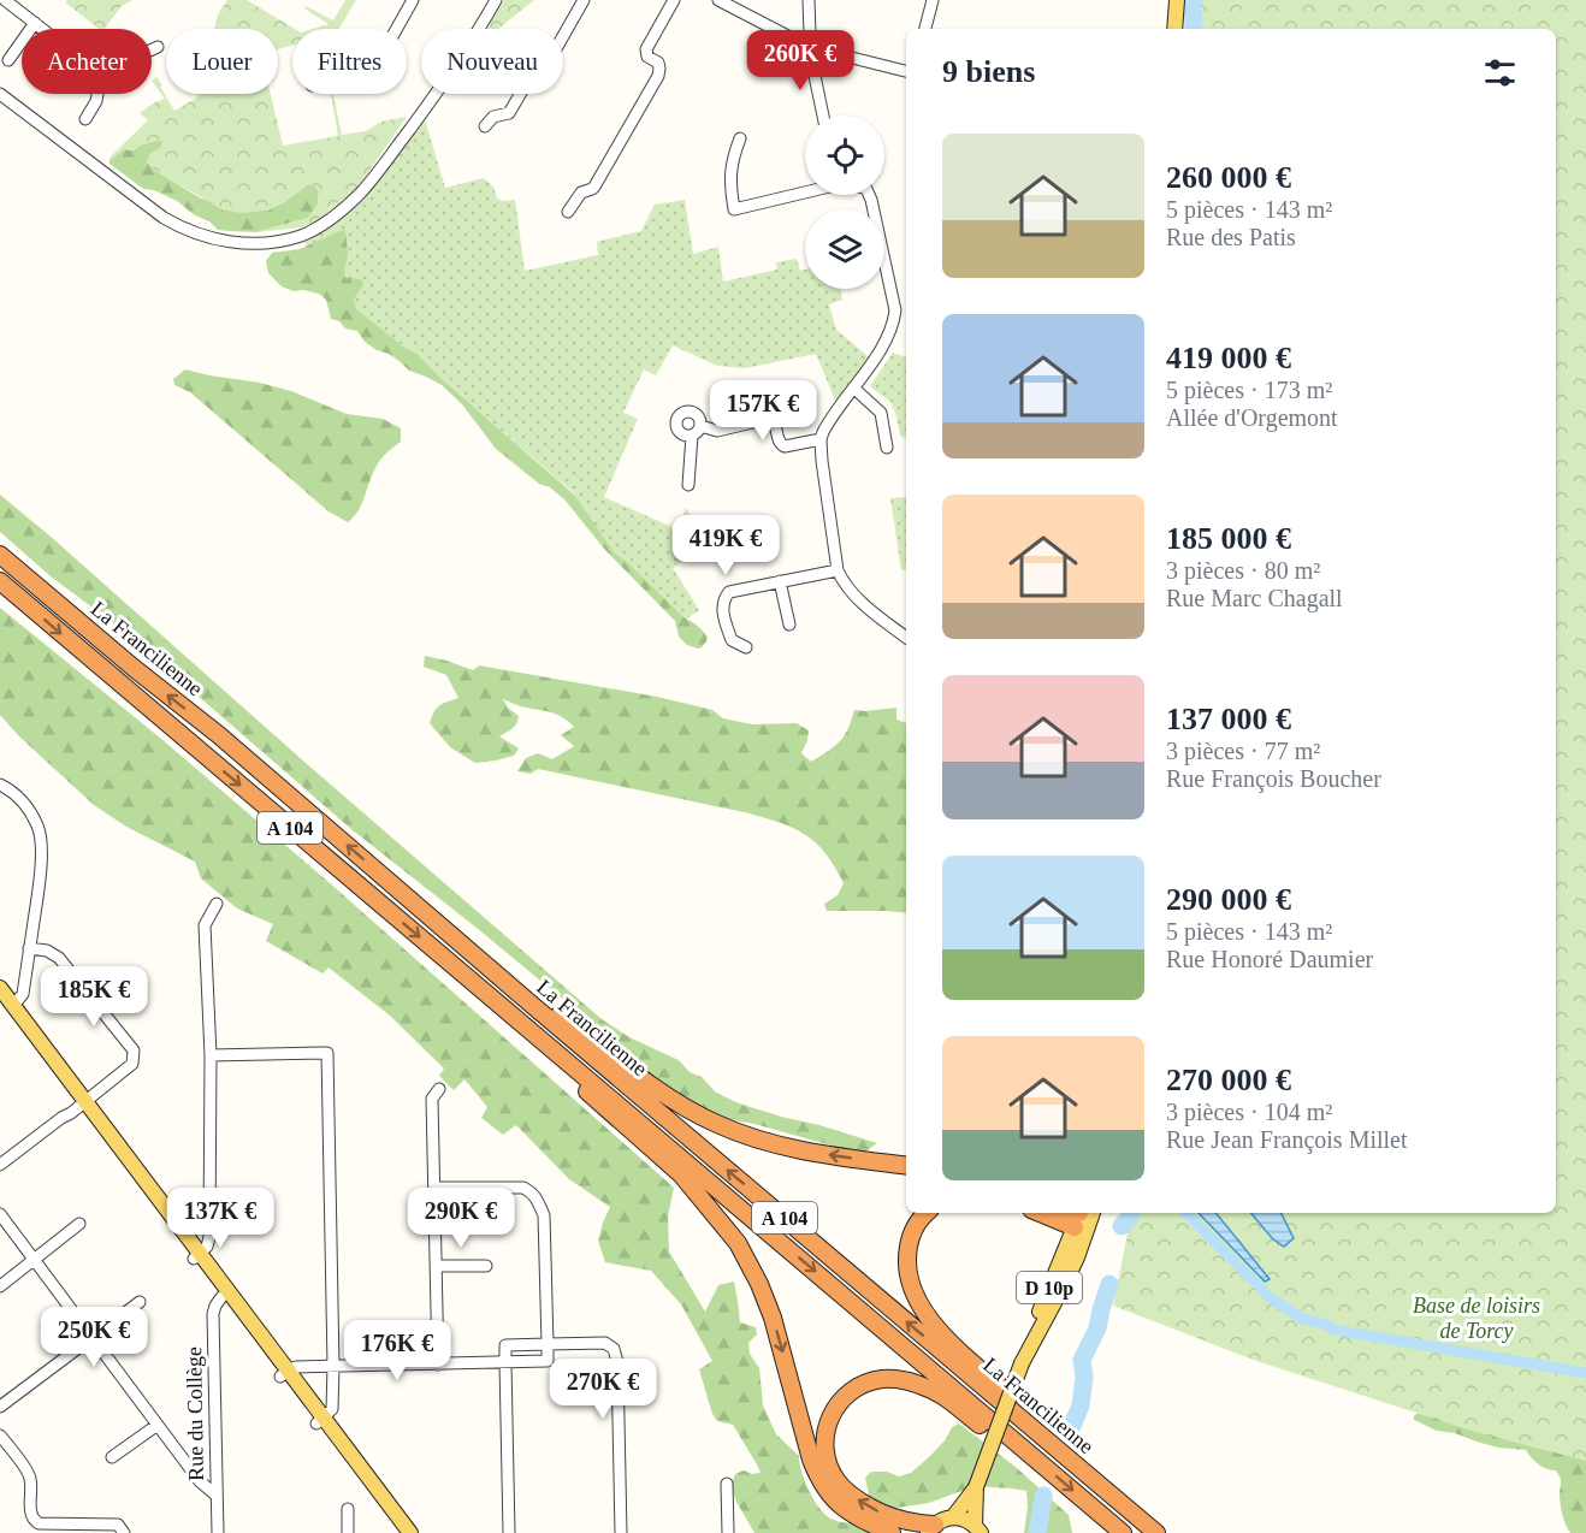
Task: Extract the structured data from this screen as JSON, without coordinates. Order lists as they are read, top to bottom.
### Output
{
  "streets": {
    "highway": ["La Francilienne", "A 104"],
    "main road": ["D 10p"],
    "street": ["Rue du Collège"]
  },
  "parks": ["Base de loisirs de Torcy"],
  "page": {
    "chip": [
      "Acheter",
      "Louer",
      "Filtres",
      "Nouveau"
    ],
    "heading": "9 biens",
    "price": [
      "260K €",
      "157K €",
      "419K €",
      "185K €",
      "137K €",
      "290K €",
      "250K €",
      "176K €",
      "270K €"
    ],
    "list": [
      {
        "name": "260 000 €",
        "note": "5 pièces · 143 m² · Rue des Patis"
      },
      {
        "name": "419 000 €",
        "note": "5 pièces · 173 m² · Allée d'Orgemont"
      },
      {
        "name": "185 000 €",
        "note": "3 pièces · 80 m² · Rue Marc Chagall"
      },
      {
        "name": "137 000 €",
        "note": "3 pièces · 77 m² · Rue François Boucher"
      },
      {
        "name": "290 000 €",
        "note": "5 pièces · 143 m² · Rue Honoré Daumier"
      },
      {
        "name": "270 000 €",
        "note": "3 pièces · 104 m² · Rue Jean François Millet"
      }
    ]
  }
}
